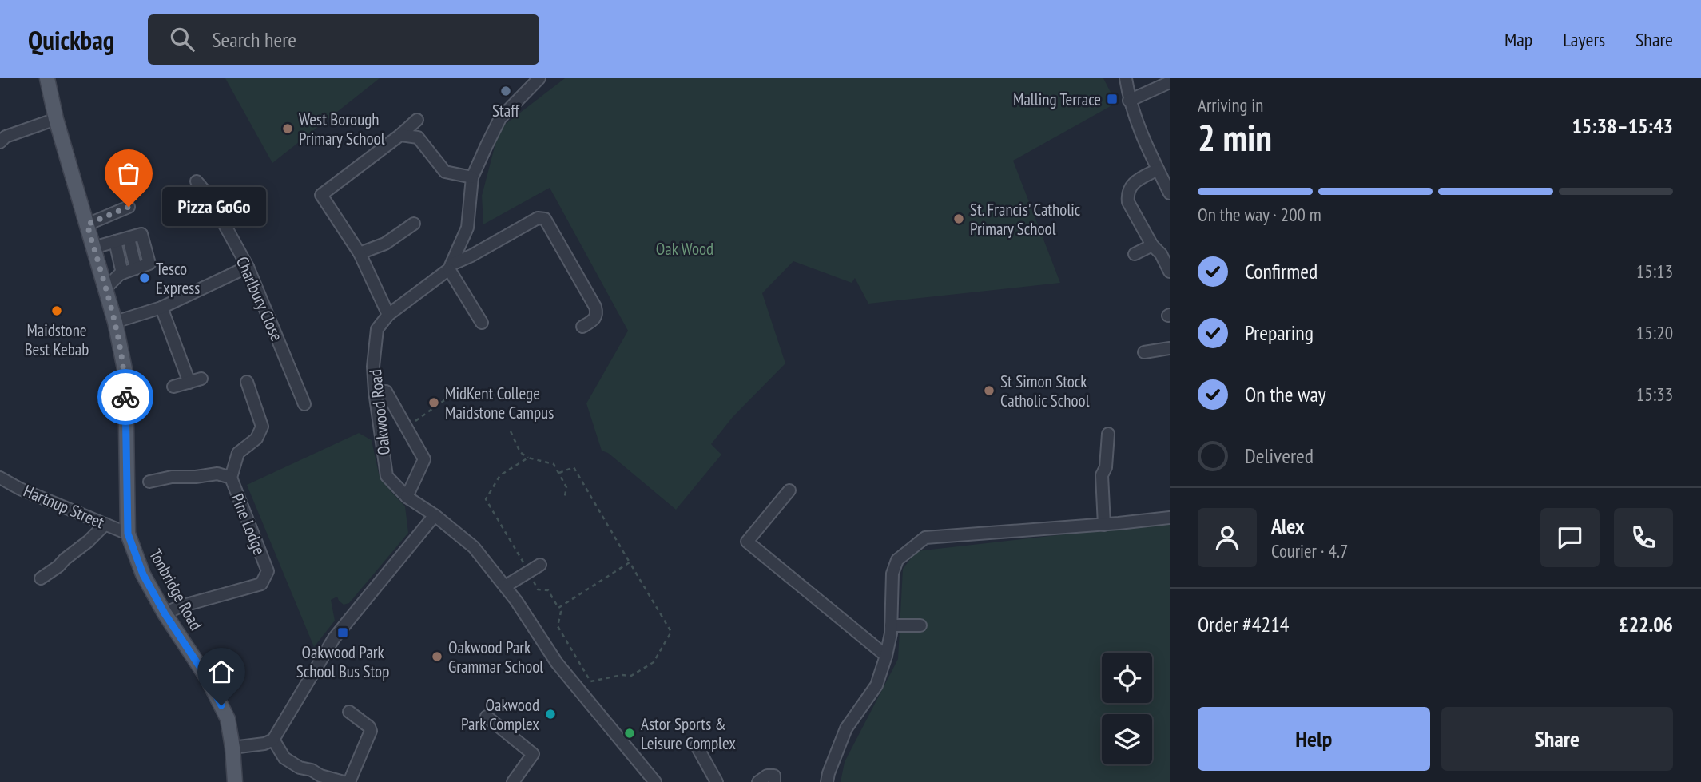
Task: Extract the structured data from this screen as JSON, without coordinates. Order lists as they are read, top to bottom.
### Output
{
  "streets": {
    "main road": ["Tonbridge Road"],
    "street": [
      "Charlbury Close",
      "Oakwood Road",
      "Hartnup Street",
      "Pine Lodge"
    ]
  },
  "crossings": [
    ["Hartnup Street", "Tonbridge Road"],
    ["Pine Lodge", "Tonbridge Road"]
  ],
  "parks": ["Oak Wood"],
  "places": {
    "other": [
      "Staff",
      "West Borough Primary School",
      "Pizza GoGo",
      "St. Francis' Catholic Primary School",
      "Tesco Express",
      "Maidstone Best Kebab",
      "St Simon Stock Catholic School",
      "MidKent College Maidstone Campus",
      "Oakwood Park Grammar School",
      "Oakwood Park Complex",
      "Astor Sports & Leisure Complex"
    ],
    "transit": ["Malling Terrace", "Oakwood Park School Bus Stop"]
  },
  "page": {
    "header": "Quickbag",
    "search": "Search here",
    "nav": ["Map", "Layers", "Share"],
    "heading": ["2 min", "Arriving in", "15:38–15:43"],
    "panel": [
      "Alex",
      "Courier · 4.7",
      "Order #4214",
      "£22.06"
    ],
    "bar": "On the way · 200 m",
    "bubble": "Pizza GoGo",
    "list": [
      ["Confirmed", "15:13"],
      ["Preparing", "15:20"],
      ["On the way", "15:33"],
      "Delivered"
    ],
    "buttons": ["Help", "Share"]
  }
}
